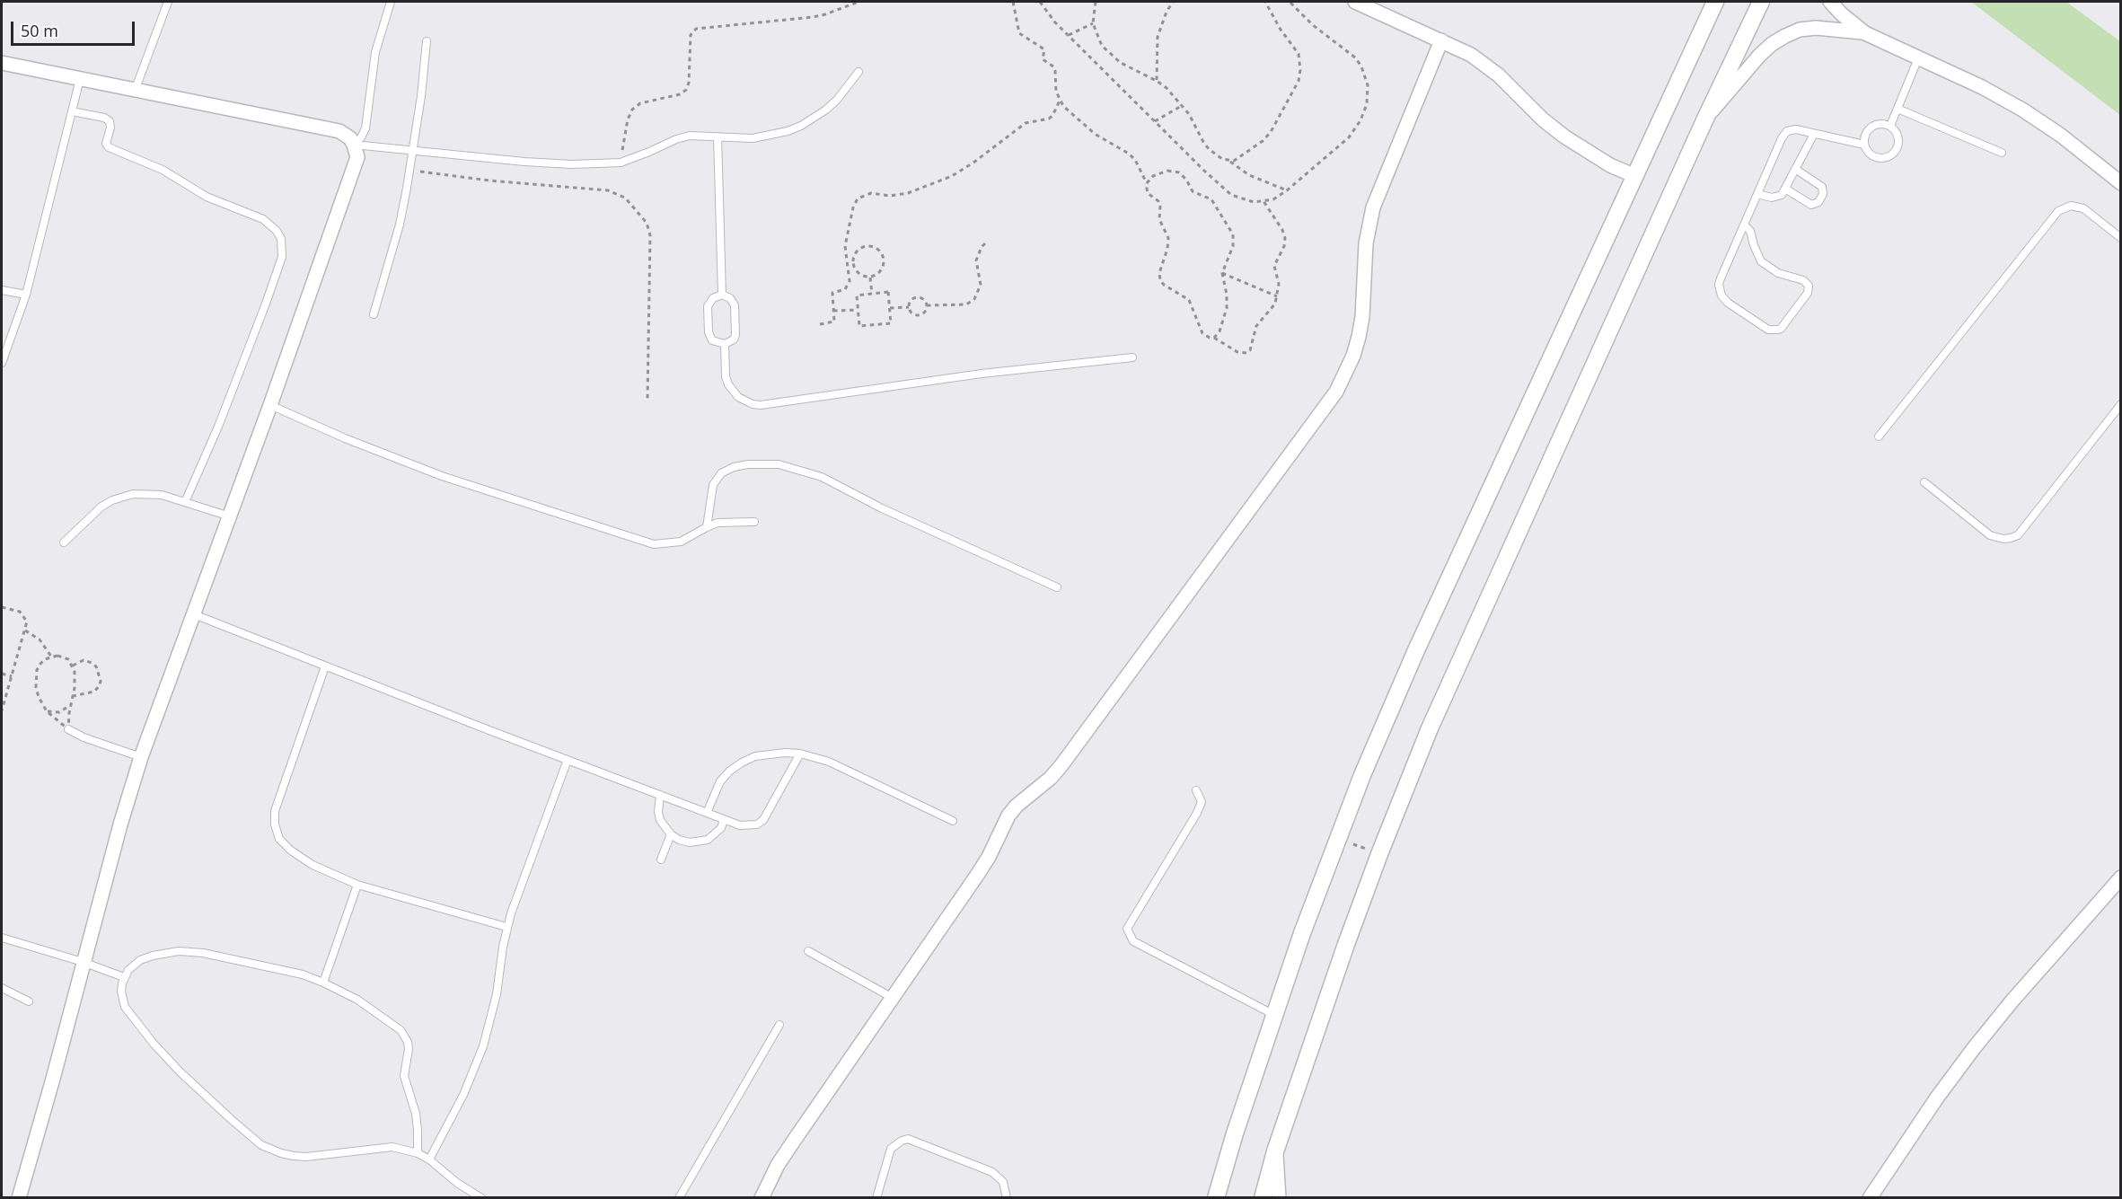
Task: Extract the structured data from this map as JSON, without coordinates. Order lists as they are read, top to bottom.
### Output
{
  "scale_bar": "50 m"
}
